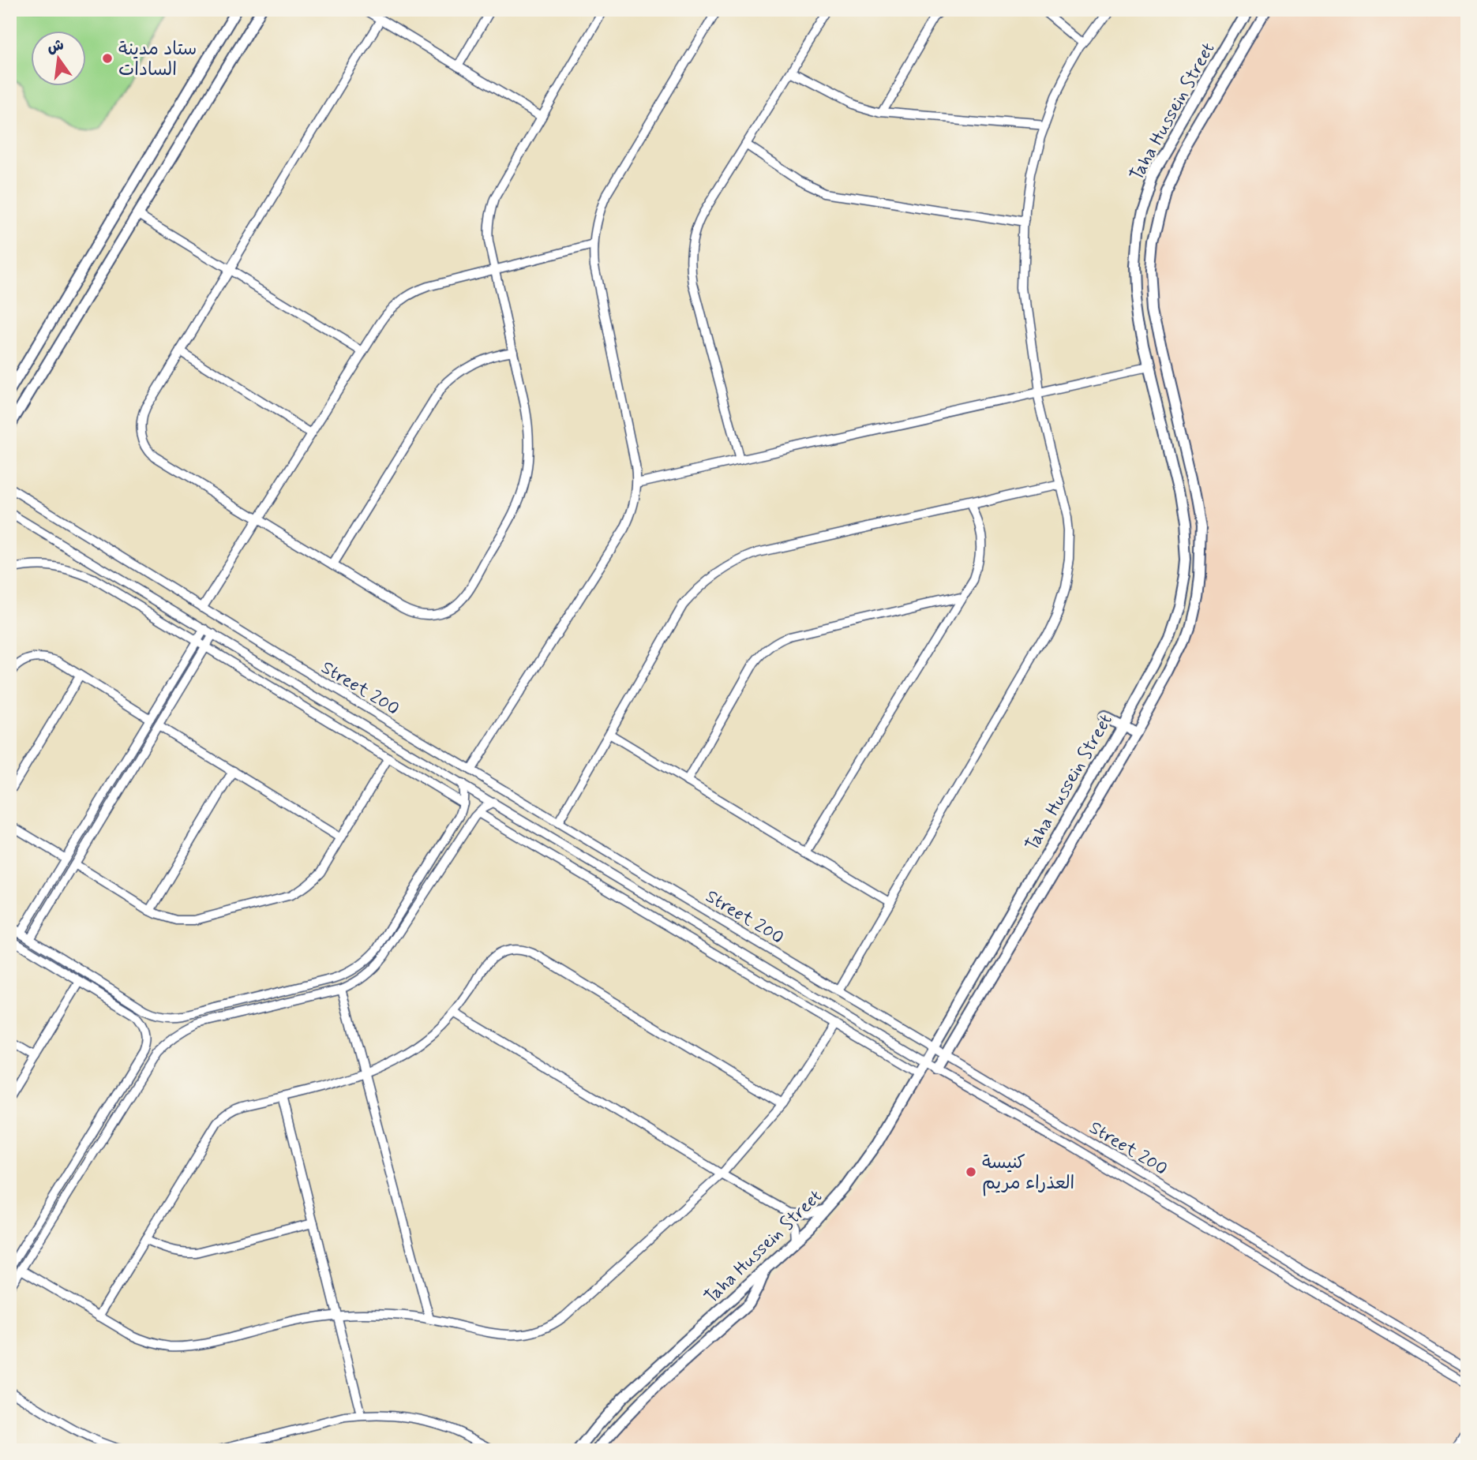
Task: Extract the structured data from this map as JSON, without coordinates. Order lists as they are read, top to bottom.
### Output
{
  "streets": {
    "main road": ["Taha Hussein Street"],
    "street": ["Street 200"]
  },
  "crossings": [
    ["Taha Hussein Street", "Street 200"]
  ],
  "places": ["ستاد مدينة السادات", "كنيسة العذراء مريم"],
  "north": "top"
}
